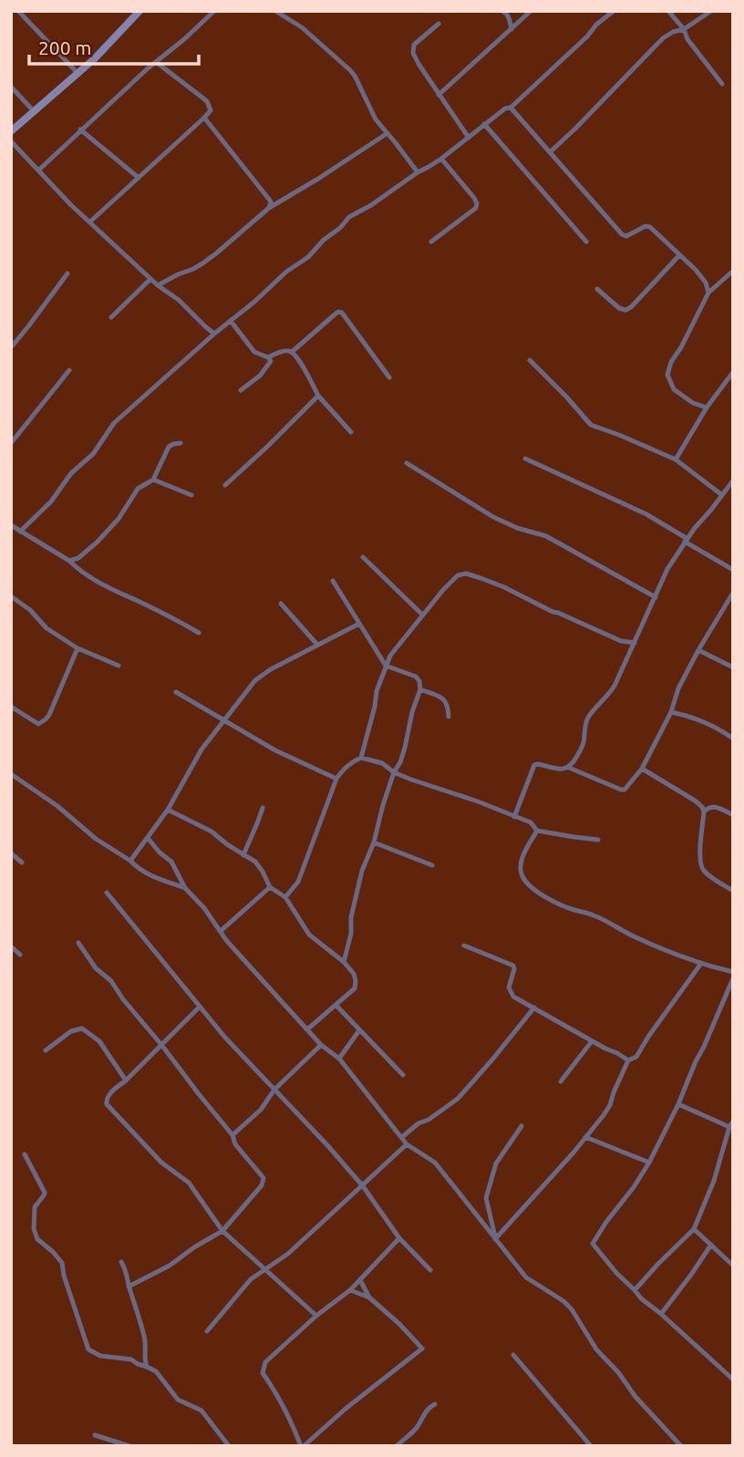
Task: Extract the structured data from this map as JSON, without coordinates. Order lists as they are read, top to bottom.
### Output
{
  "scale_bar": "200 m"
}
